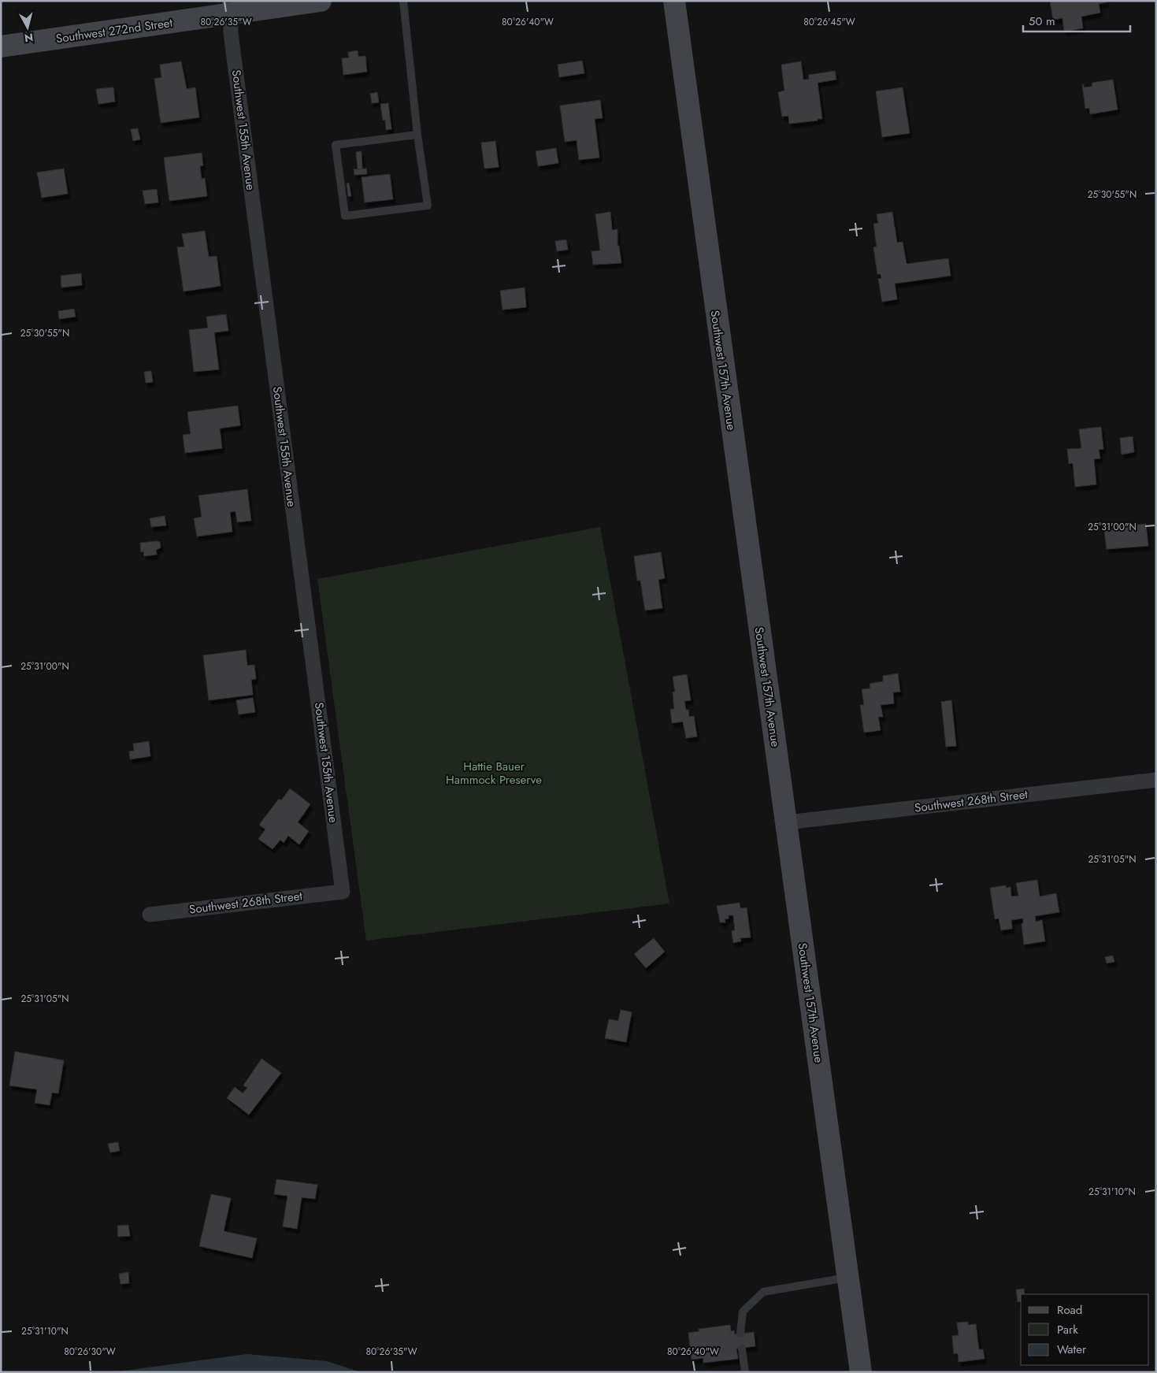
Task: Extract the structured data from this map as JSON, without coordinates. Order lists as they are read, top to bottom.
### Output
{
  "streets": {
    "street": [
      "Southwest 272nd Street",
      "Southwest 155th Avenue",
      "Southwest 157th Avenue",
      "Southwest 268th Street"
    ]
  },
  "crossings": [
    ["Southwest 272nd Street", "Southwest 155th Avenue"],
    ["Southwest 155th Avenue", "Southwest 268th Street"],
    ["Southwest 157th Avenue", "Southwest 268th Street"]
  ],
  "parks": ["Hattie Bauer Hammock Preserve"],
  "legend": ["Road", "Park", "Water"],
  "scale_bar": "50 m",
  "north": "bottom",
  "coordinates": [
    "80°26'35\"W",
    "80°26'40\"W",
    "80°26'45\"W",
    "25°30'55\"N",
    "25°31'00\"N",
    "25°31'05\"N",
    "25°31'10\"N",
    "80°26'30\"W"
  ]
}
